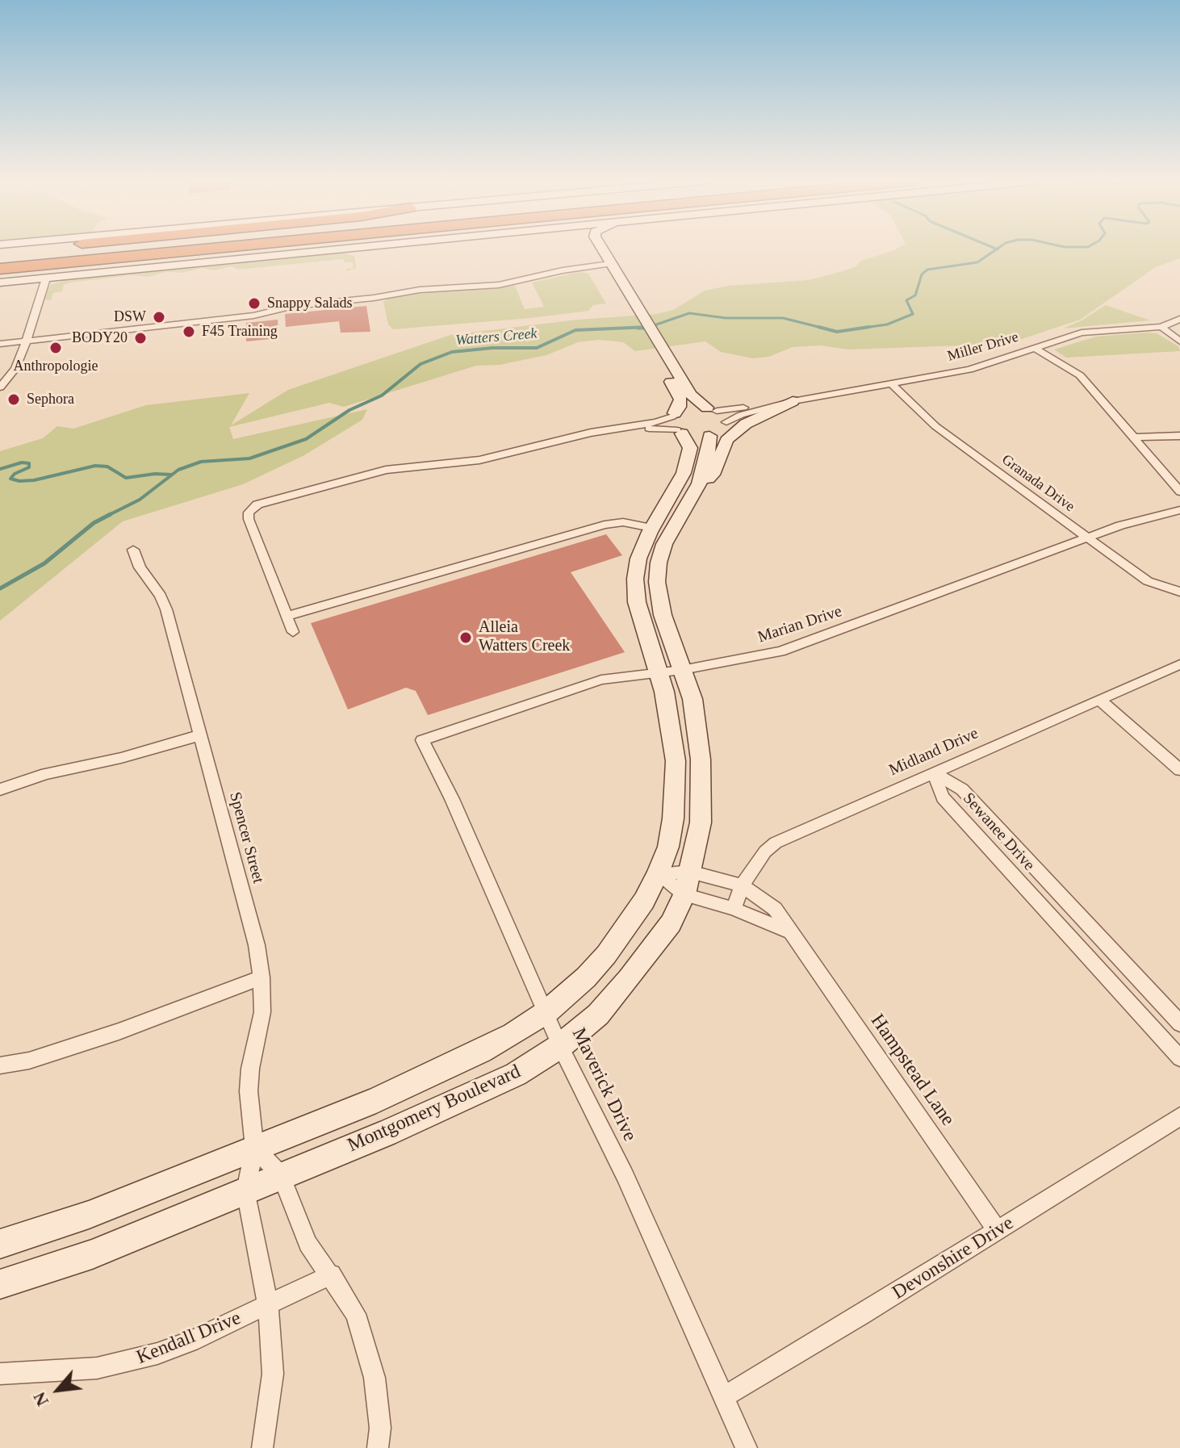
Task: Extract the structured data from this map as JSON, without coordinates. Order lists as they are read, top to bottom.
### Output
{
  "streets": {
    "street": [
      "Miller Drive",
      "Granada Drive",
      "Marian Drive",
      "Midland Drive",
      "Sewanee Drive",
      "Spencer Street",
      "Hampstead Lane",
      "Maverick Drive",
      "Montgomery Boulevard",
      "Devonshire Drive",
      "Kendall Drive"
    ]
  },
  "crossings": [
    ["Miller Drive", "Granada Drive"],
    ["Miller Drive", "Montgomery Boulevard"],
    ["Granada Drive", "Marian Drive"],
    ["Marian Drive", "Maverick Drive"],
    ["Marian Drive", "Montgomery Boulevard"],
    ["Midland Drive", "Sewanee Drive"],
    ["Midland Drive", "Hampstead Lane"],
    ["Spencer Street", "Montgomery Boulevard"],
    ["Hampstead Lane", "Montgomery Boulevard"],
    ["Hampstead Lane", "Devonshire Drive"],
    ["Maverick Drive", "Montgomery Boulevard"],
    ["Maverick Drive", "Devonshire Drive"]
  ],
  "water": ["Watters Creek"],
  "places": [
    "Snappy Salads",
    "DSW",
    "F45 Training",
    "BODY20",
    "Anthropologie",
    "Sephora",
    "Alleia Watters Creek"
  ],
  "north": "bottom left"
}
